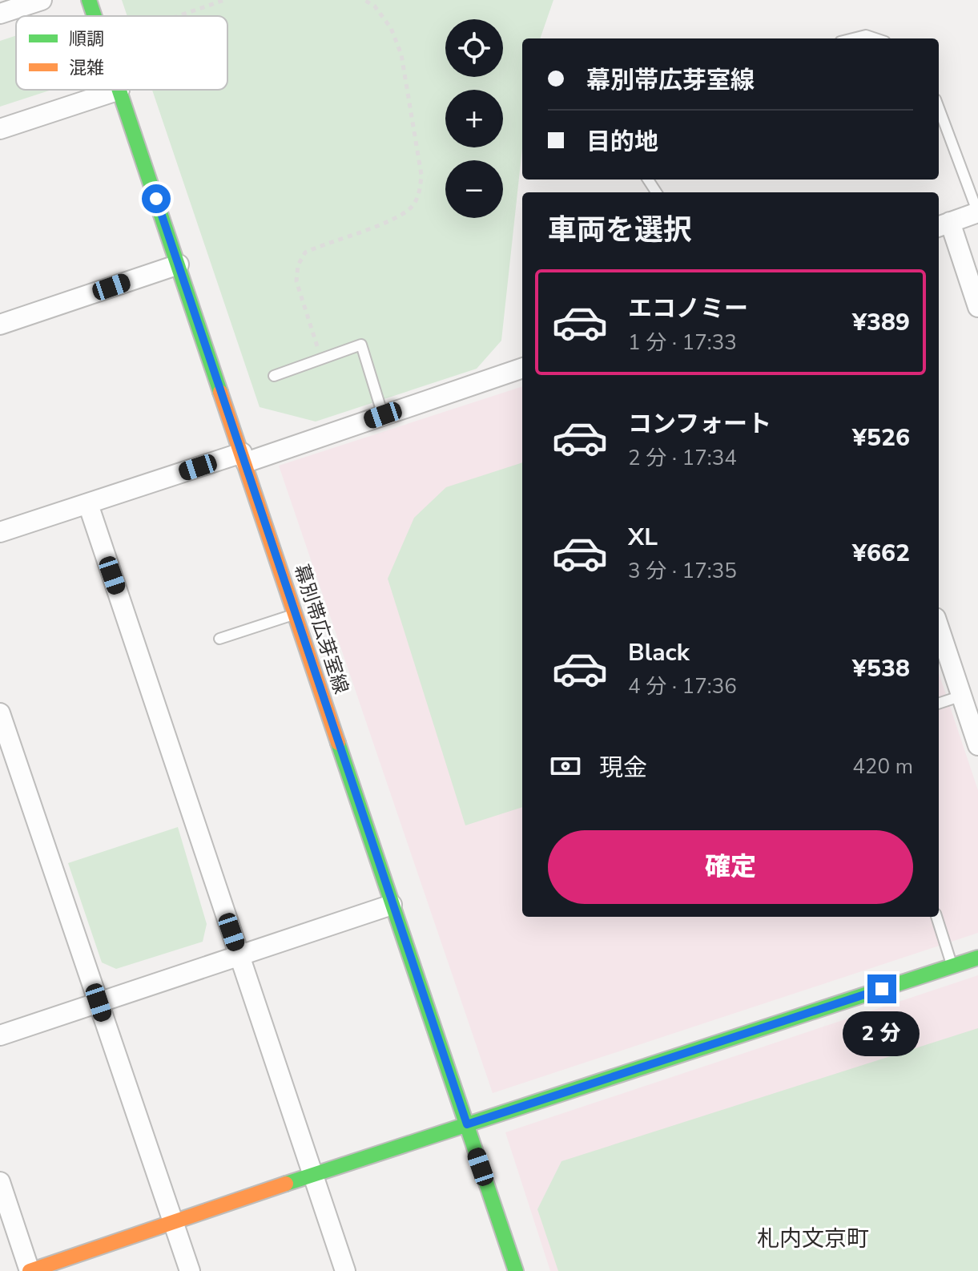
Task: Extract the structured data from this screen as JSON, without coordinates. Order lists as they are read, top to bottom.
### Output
{
  "streets": {
    "main road": ["幕別帯広芽室線"]
  },
  "districts": ["札内文京町"],
  "legend": ["順調", "混雑"],
  "page": {
    "map_buttons": ["+", "−"],
    "banner": ["幕別帯広芽室線", "目的地"],
    "heading": "車両を選択",
    "list": [
      {
        "name": "エコノミー",
        "note": "1 分 · 17:33",
        "value": "¥389"
      },
      {
        "name": "コンフォート",
        "note": "2 分 · 17:34",
        "value": "¥526"
      },
      {
        "name": "XL",
        "note": "3 分 · 17:35",
        "value": "¥662"
      },
      {
        "name": "Black",
        "note": "4 分 · 17:36",
        "value": "¥538"
      }
    ],
    "pay": ["現金", "420 m"],
    "buttons": "確定",
    "bubble": "2 分"
  }
}
